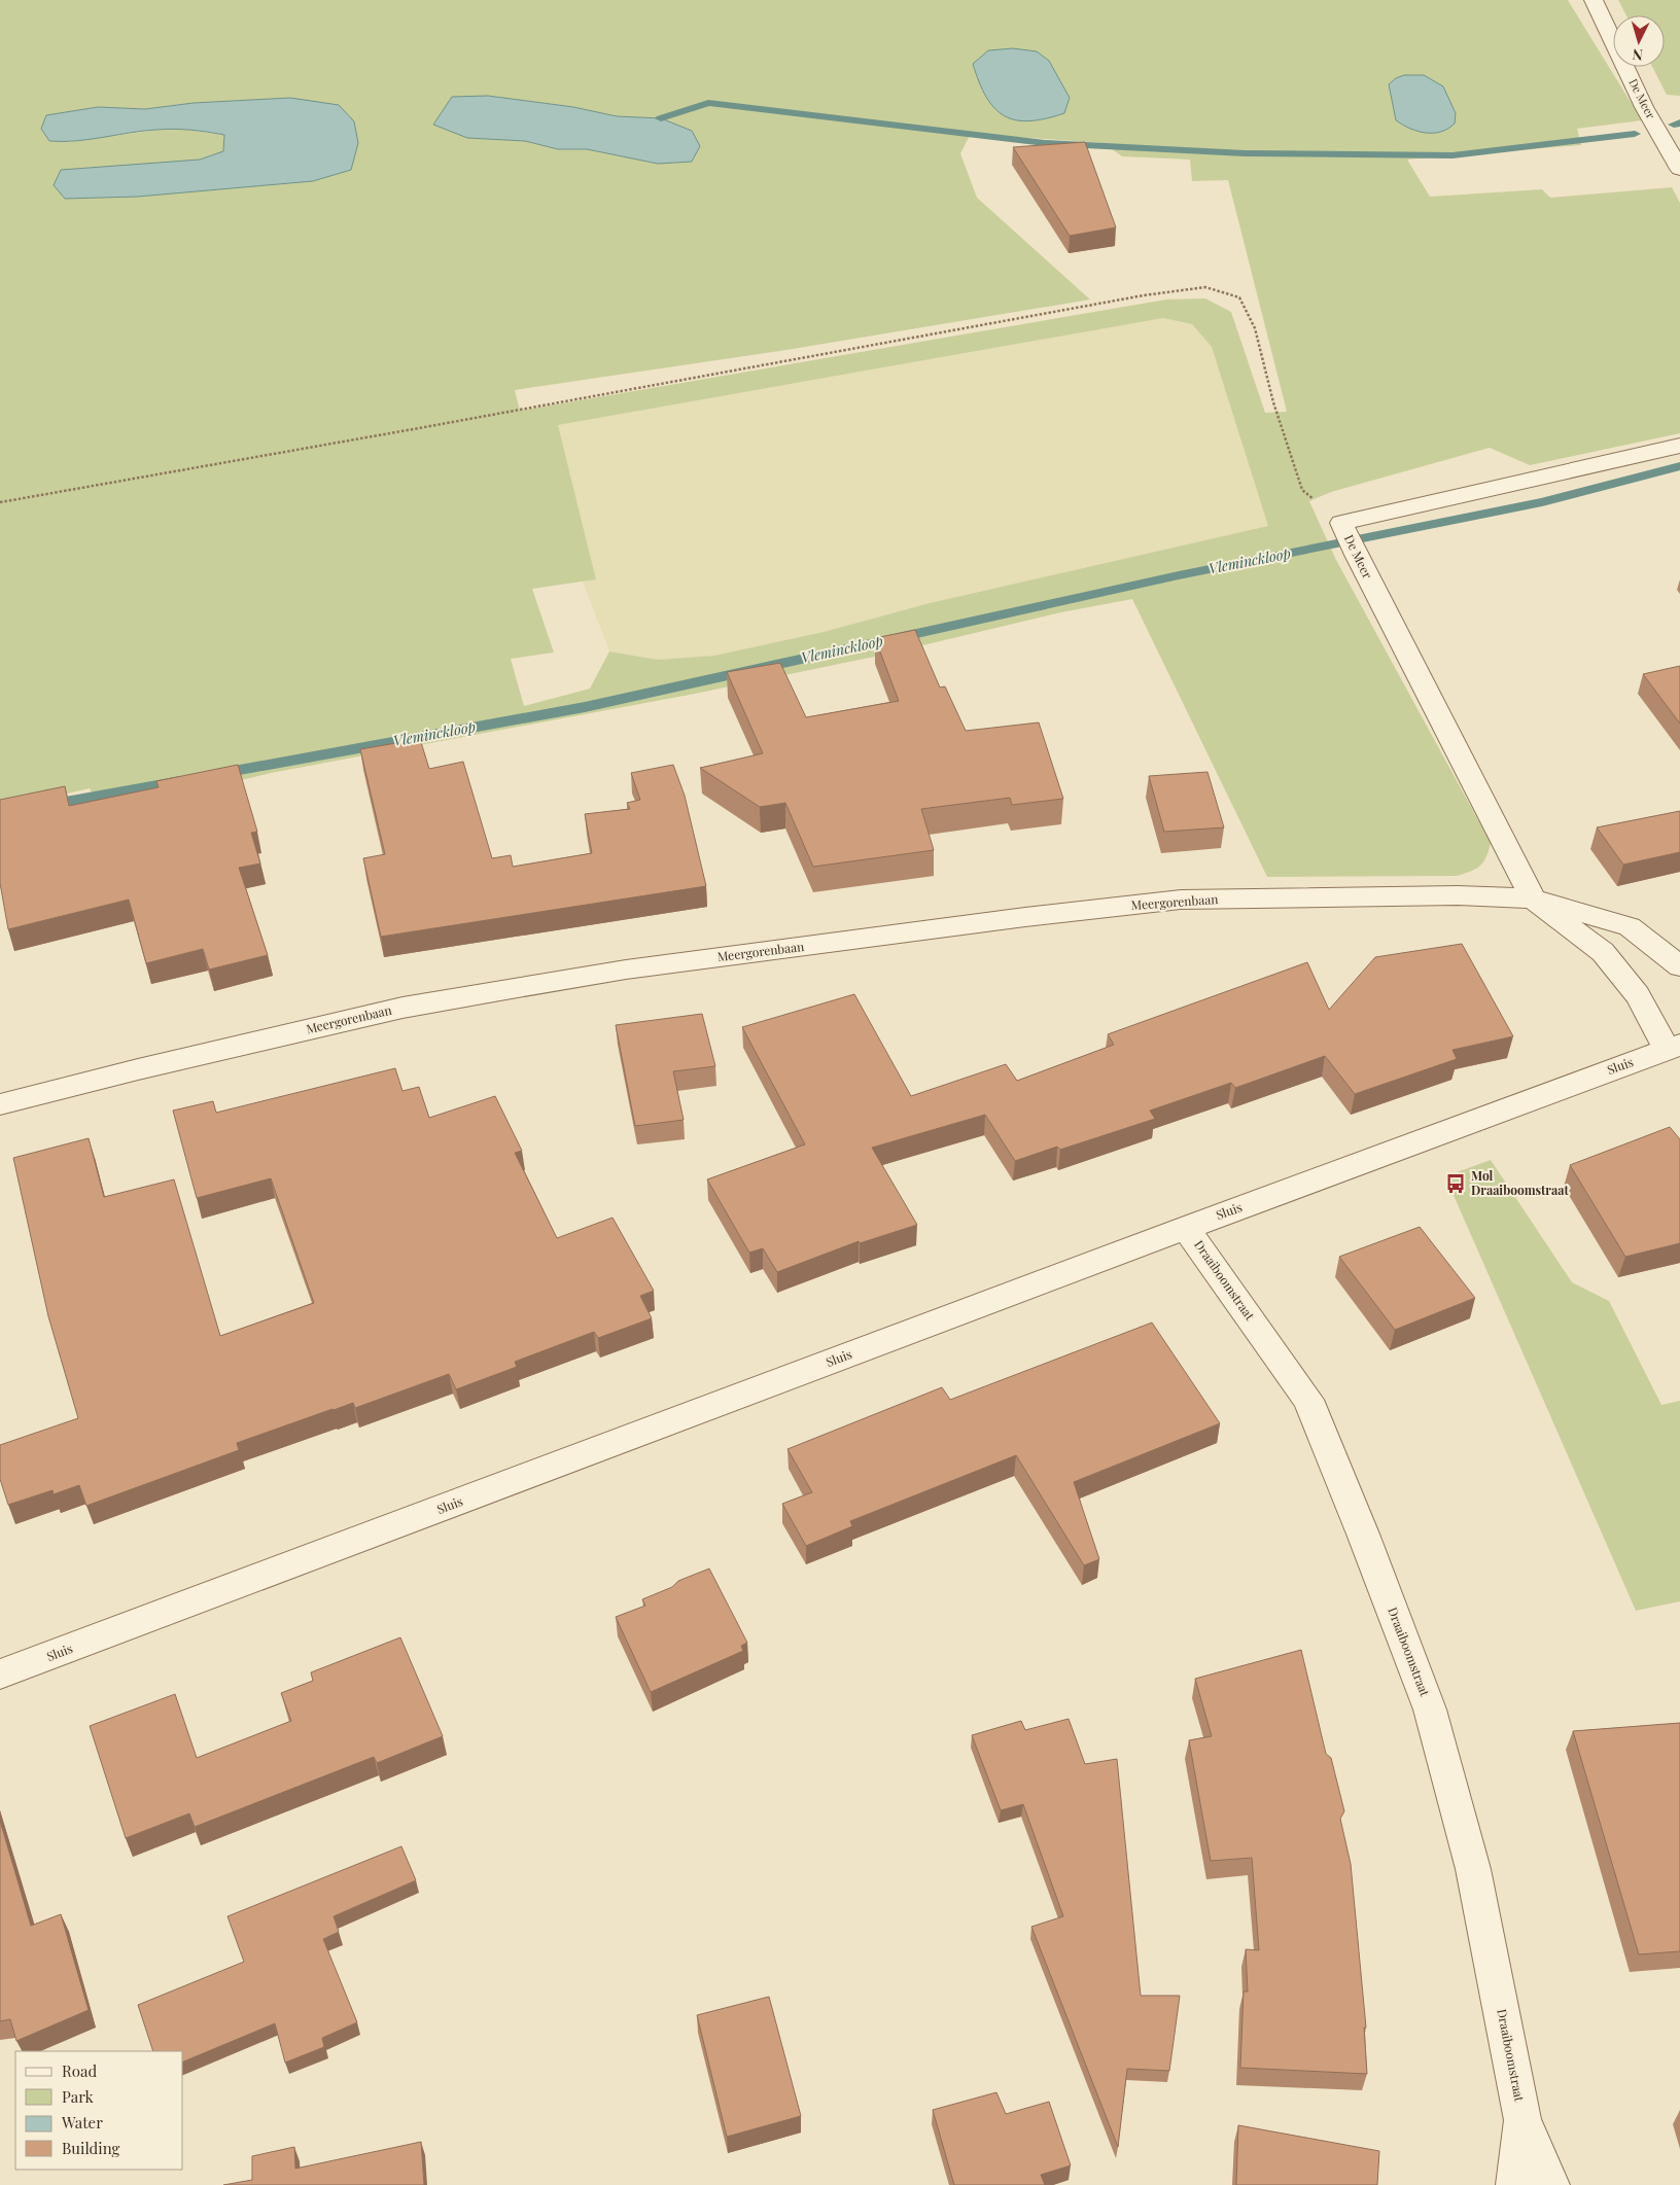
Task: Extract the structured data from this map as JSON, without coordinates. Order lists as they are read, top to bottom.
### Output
{
  "streets": {
    "street": [
      "De Meer",
      "Meergorenbaan",
      "Sluis",
      "Draaiboomstraat"
    ]
  },
  "crossings": [
    ["De Meer", "Meergorenbaan"],
    ["Sluis", "Draaiboomstraat"]
  ],
  "water": ["Vleminckloop"],
  "places": {
    "bus stop": ["Mol Draaiboomstraat"]
  },
  "legend": [
    "Road",
    "Park",
    "Water",
    "Building"
  ],
  "north": "bottom"
}
